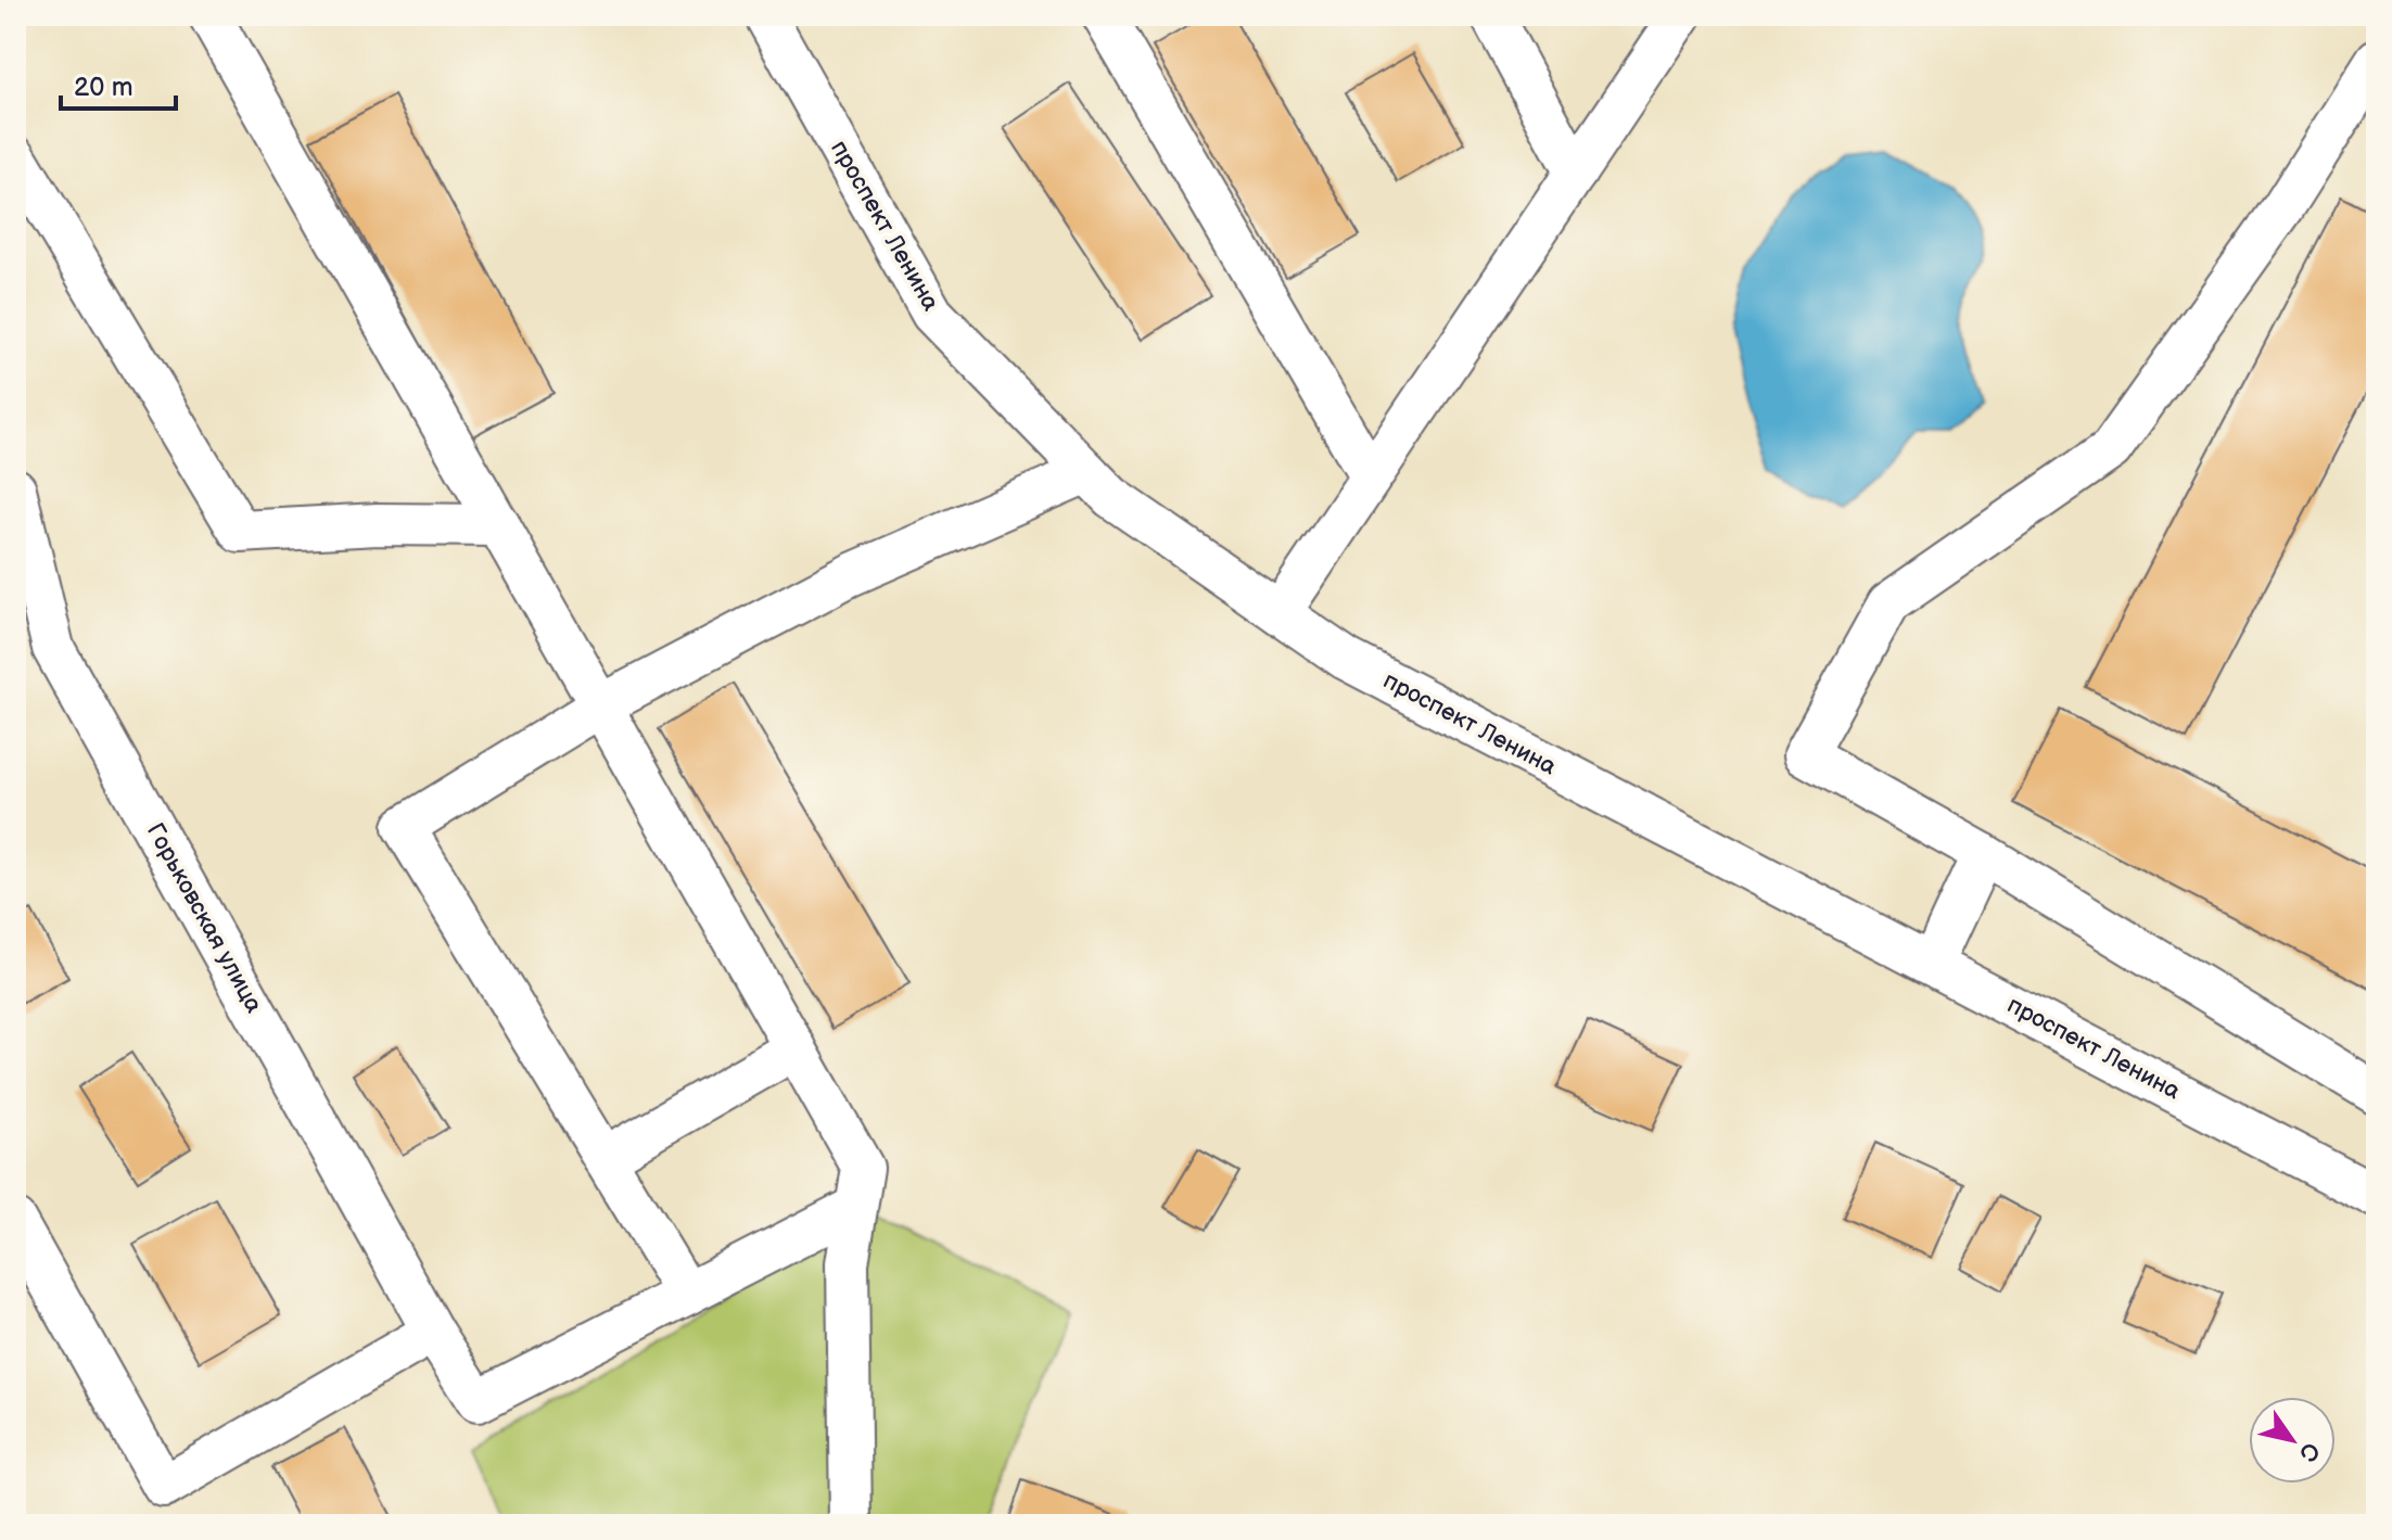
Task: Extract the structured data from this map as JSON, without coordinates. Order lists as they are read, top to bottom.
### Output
{
  "streets": {
    "street": ["проспект Ленина", "Горьковская улица"]
  },
  "scale_bar": "20 m",
  "north": "bottom right"
}
